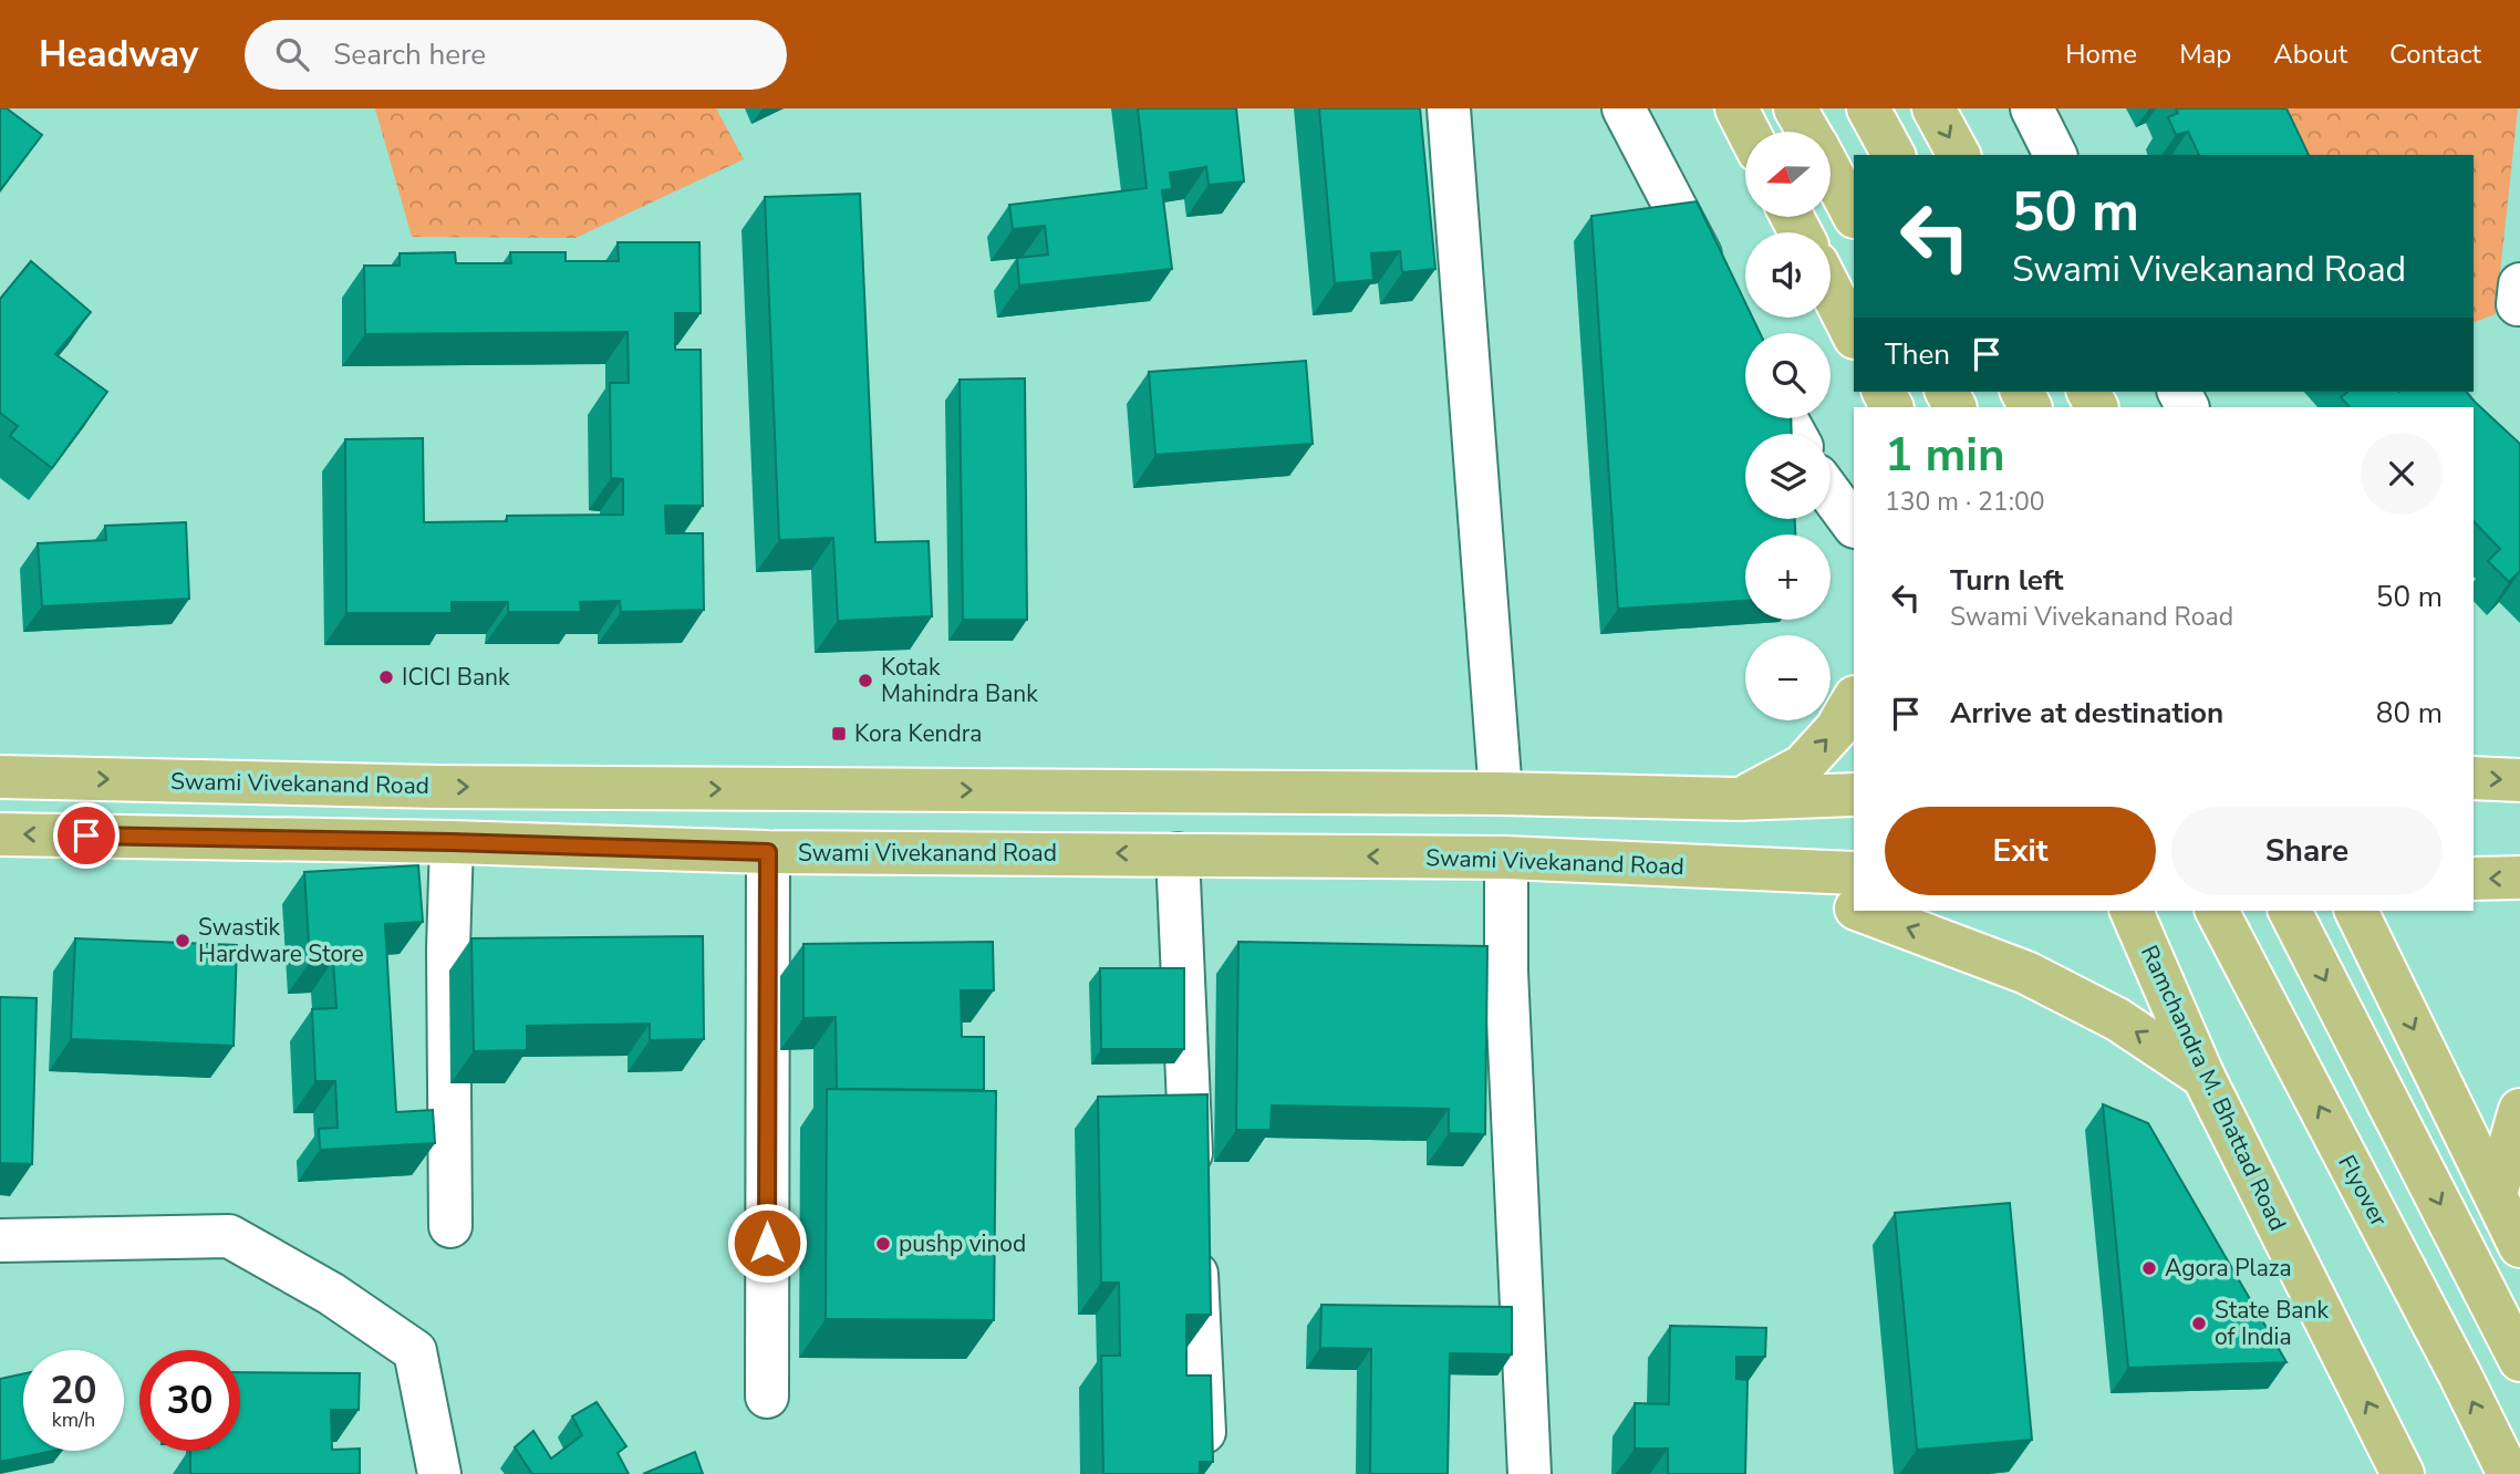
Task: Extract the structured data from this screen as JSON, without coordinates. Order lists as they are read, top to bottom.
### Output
{
  "streets": {
    "main road": ["Swami Vivekanand Road", "Ramchandra M. Bhattad Road", "Flyover"]
  },
  "places": {
    "other": [
      "ICICI Bank",
      "Kotak Mahindra Bank",
      "Swastik Hardware Store",
      "pushp vinod",
      "Agora Plaza",
      "State Bank of India"
    ],
    "transit": ["Kora Kendra"]
  },
  "north": "left",
  "page": {
    "header": "Headway",
    "search": "Search here",
    "nav": [
      "Home",
      "Map",
      "About",
      "Contact"
    ],
    "map_buttons": ["+", "−"],
    "turn": ["50 m", "Swami Vivekanand Road"],
    "then": "Then",
    "heading": ["1 min", "130 m · 21:00"],
    "list": [
      {
        "name": "Turn left",
        "note": "Swami Vivekanand Road",
        "value": "50 m"
      },
      {
        "name": "Arrive at destination",
        "value": "80 m"
      }
    ],
    "buttons": ["Exit", "Share"],
    "speed": "20 km/h",
    "limit": "30"
  }
}
